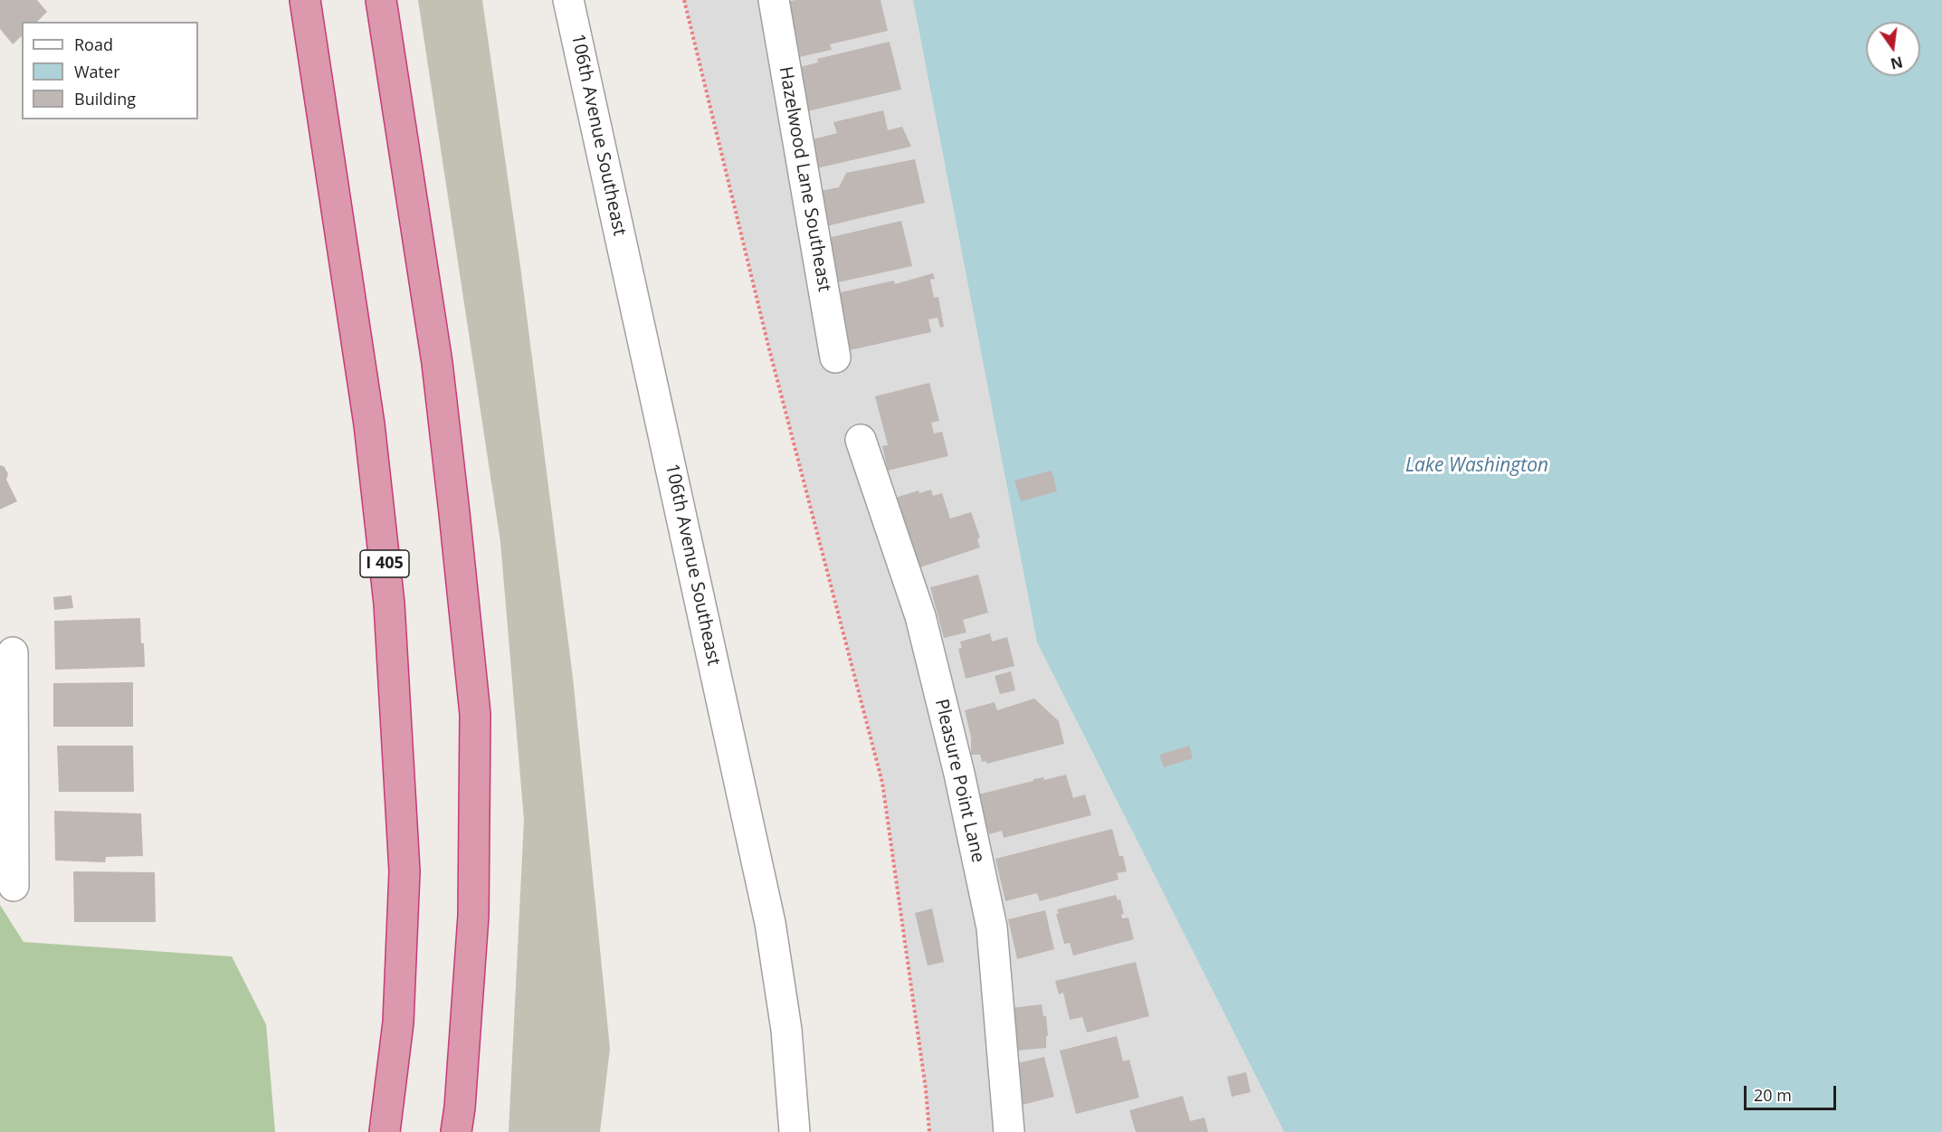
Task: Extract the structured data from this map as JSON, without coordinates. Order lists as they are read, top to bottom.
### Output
{
  "streets": {
    "highway": ["I 405"],
    "street": ["106th Avenue Southeast", "Hazelwood Lane Southeast", "Pleasure Point Lane"]
  },
  "water": ["Lake Washington"],
  "legend": ["Road", "Water", "Building"],
  "scale_bar": "20 m",
  "north": "bottom"
}
